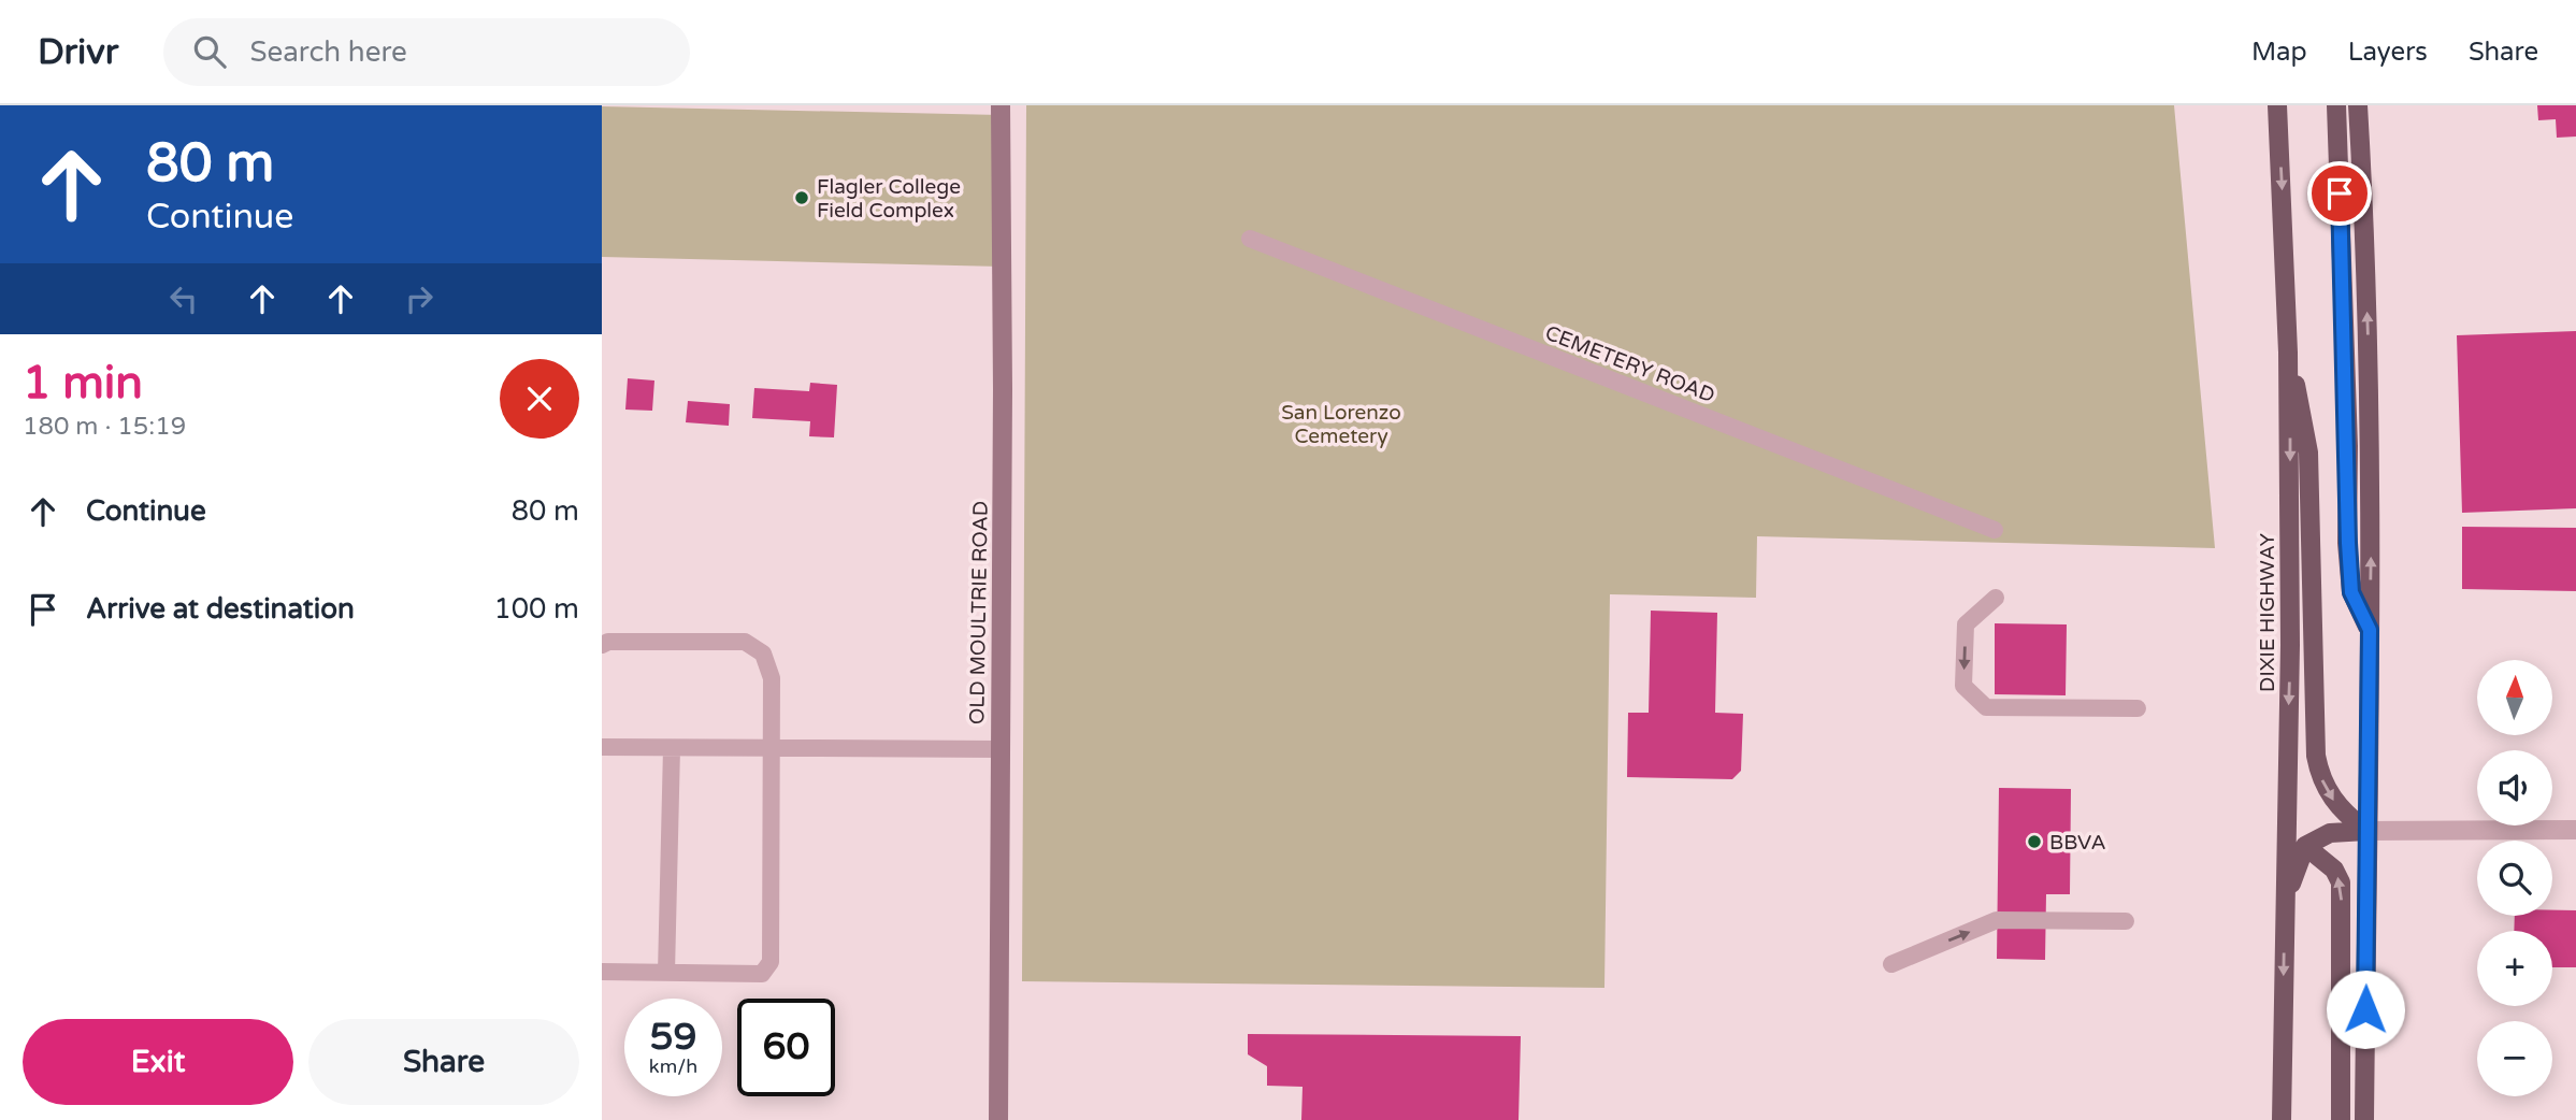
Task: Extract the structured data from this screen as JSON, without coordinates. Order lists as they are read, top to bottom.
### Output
{
  "streets": {
    "main road": ["OLD MOULTRIE ROAD", "DIXIE HIGHWAY"],
    "lane": ["CEMETERY ROAD"]
  },
  "parks": ["San Lorenzo Cemetery"],
  "places": ["Flagler College Field Complex", "BBVA"],
  "north": "top",
  "page": {
    "header": "Drivr",
    "search": "Search here",
    "nav": ["Map", "Layers", "Share"],
    "turn": ["80 m", "Continue"],
    "heading": ["1 min", "180 m · 15:19"],
    "list": [
      {
        "name": "Continue",
        "value": "80 m"
      },
      {
        "name": "Arrive at destination",
        "value": "100 m"
      }
    ],
    "map_buttons": ["+", "−"],
    "speed": "59 km/h",
    "limit": "60",
    "buttons": ["Exit", "Share"]
  }
}
